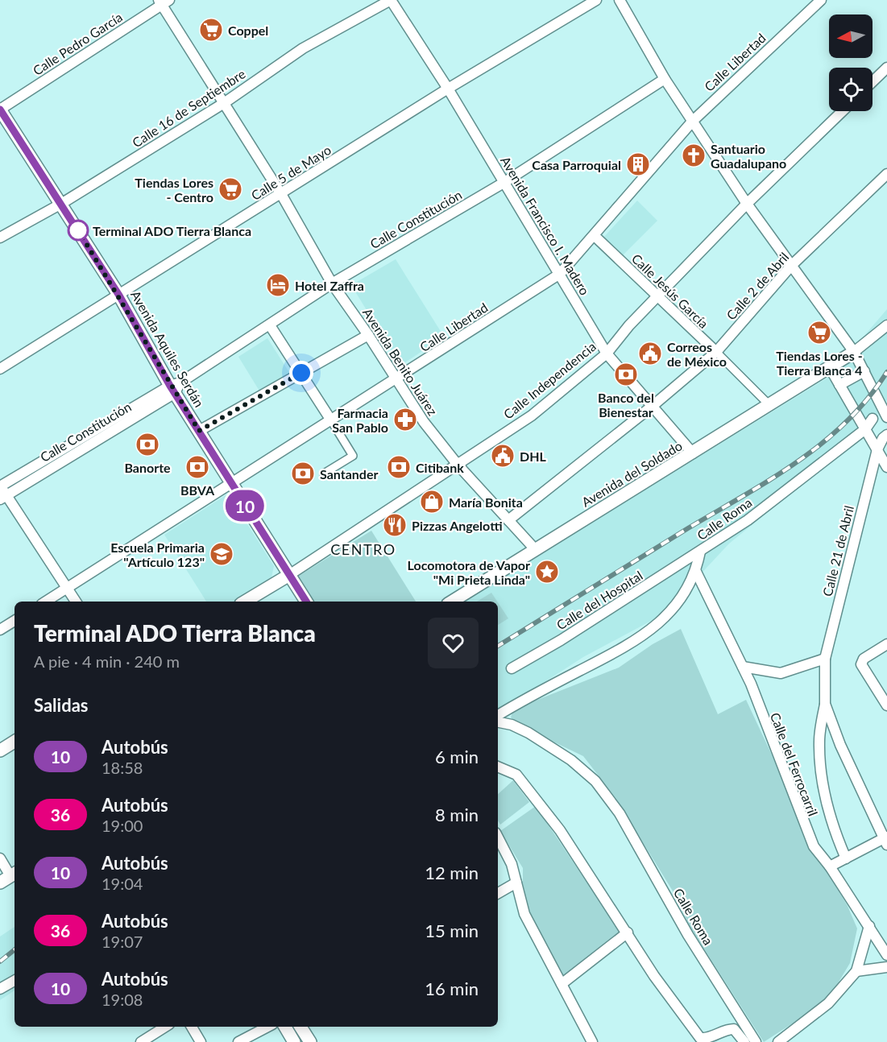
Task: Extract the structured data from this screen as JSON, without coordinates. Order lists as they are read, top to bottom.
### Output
{
  "streets": {
    "street": [
      "Calle Pedro García",
      "Calle Libertad",
      "Calle 16 de Septiembre",
      "Calle 5 de Mayo",
      "Calle Constitución",
      "Avenida Francisco I. Madero",
      "Calle 2 de Abril",
      "Calle Jesús García",
      "Avenida Aquiles Serdán",
      "Avenida Benito Juárez",
      "Calle Independencia",
      "Avenida del Soldado",
      "Calle Roma",
      "Calle 21 de Abril",
      "Calle del Hospital",
      "Calle del Ferrocarril"
    ]
  },
  "crossings": [
    ["Calle Pedro García", "Avenida Aquiles Serdán"],
    ["Calle Pedro García", "Avenida Benito Juárez"],
    ["Calle Libertad", "Avenida Francisco I. Madero"],
    ["Calle Libertad", "Calle Jesús García"],
    ["Calle Libertad", "Avenida Aquiles Serdán"],
    ["Calle Libertad", "Avenida Benito Juárez"],
    ["Calle 16 de Septiembre", "Avenida Francisco I. Madero"],
    ["Calle 16 de Septiembre", "Avenida Aquiles Serdán"],
    ["Calle 16 de Septiembre", "Avenida Benito Juárez"],
    ["Calle 5 de Mayo", "Avenida Francisco I. Madero"],
    ["Calle 5 de Mayo", "Avenida Aquiles Serdán"],
    ["Calle 5 de Mayo", "Avenida Benito Juárez"],
    ["Calle Constitución", "Avenida Francisco I. Madero"],
    ["Calle Constitución", "Avenida Aquiles Serdán"],
    ["Calle Constitución", "Avenida Benito Juárez"],
    ["Avenida Francisco I. Madero", "Calle 2 de Abril"],
    ["Avenida Francisco I. Madero", "Calle Independencia"],
    ["Avenida Francisco I. Madero", "Avenida del Soldado"],
    ["Calle 2 de Abril", "Calle Jesús García"],
    ["Calle 2 de Abril", "Avenida Benito Juárez"],
    ["Calle Jesús García", "Calle Independencia"],
    ["Calle Jesús García", "Avenida del Soldado"],
    ["Avenida Aquiles Serdán", "Calle Independencia"],
    ["Avenida Benito Juárez", "Calle Independencia"],
    ["Avenida Benito Juárez", "Avenida del Soldado"],
    ["Calle Roma", "Calle del Hospital"],
    ["Calle Roma", "Calle del Ferrocarril"]
  ],
  "districts": ["CENTRO"],
  "places": {
    "supermarket": ["Coppel", "Tiendas Lores - Centro", "Tiendas Lores - Tierra Blanca 4"],
    "church": ["Santuario Guadalupano"],
    "building": ["Casa Parroquial"],
    "other": ["Terminal ADO Tierra Blanca"],
    "hotel": ["Hotel Zaffra"],
    "public building": ["Correos de México", "DHL"],
    "bank": [
      "Banco del Bienestar",
      "Banorte",
      "BBVA",
      "Citibank",
      "Santander"
    ],
    "pharmacy": ["Farmacia San Pablo"],
    "shop": ["María Bonita"],
    "restaurant": ["Pizzas Angelotti"],
    "school or university": ["Escuela Primaria \"Artículo 123\""],
    "place": ["Locomotora de Vapor \"Mi Prieta Linda\""]
  },
  "lines": ["bus line 10"],
  "north": "left",
  "page": {
    "on_map": "10",
    "heading": [
      ["Terminal ADO Tierra Blanca", "A pie · 4 min · 240 m"],
      "Salidas"
    ],
    "list": [
      {
        "mark": "10",
        "name": "Autobús",
        "note": "18:58",
        "value": "6 min"
      },
      {
        "mark": "36",
        "name": "Autobús",
        "note": "19:00",
        "value": "8 min"
      },
      {
        "mark": "10",
        "name": "Autobús",
        "note": "19:04",
        "value": "12 min"
      },
      {
        "mark": "36",
        "name": "Autobús",
        "note": "19:07",
        "value": "15 min"
      },
      {
        "mark": "10",
        "name": "Autobús",
        "note": "19:08",
        "value": "16 min"
      }
    ]
  }
}
